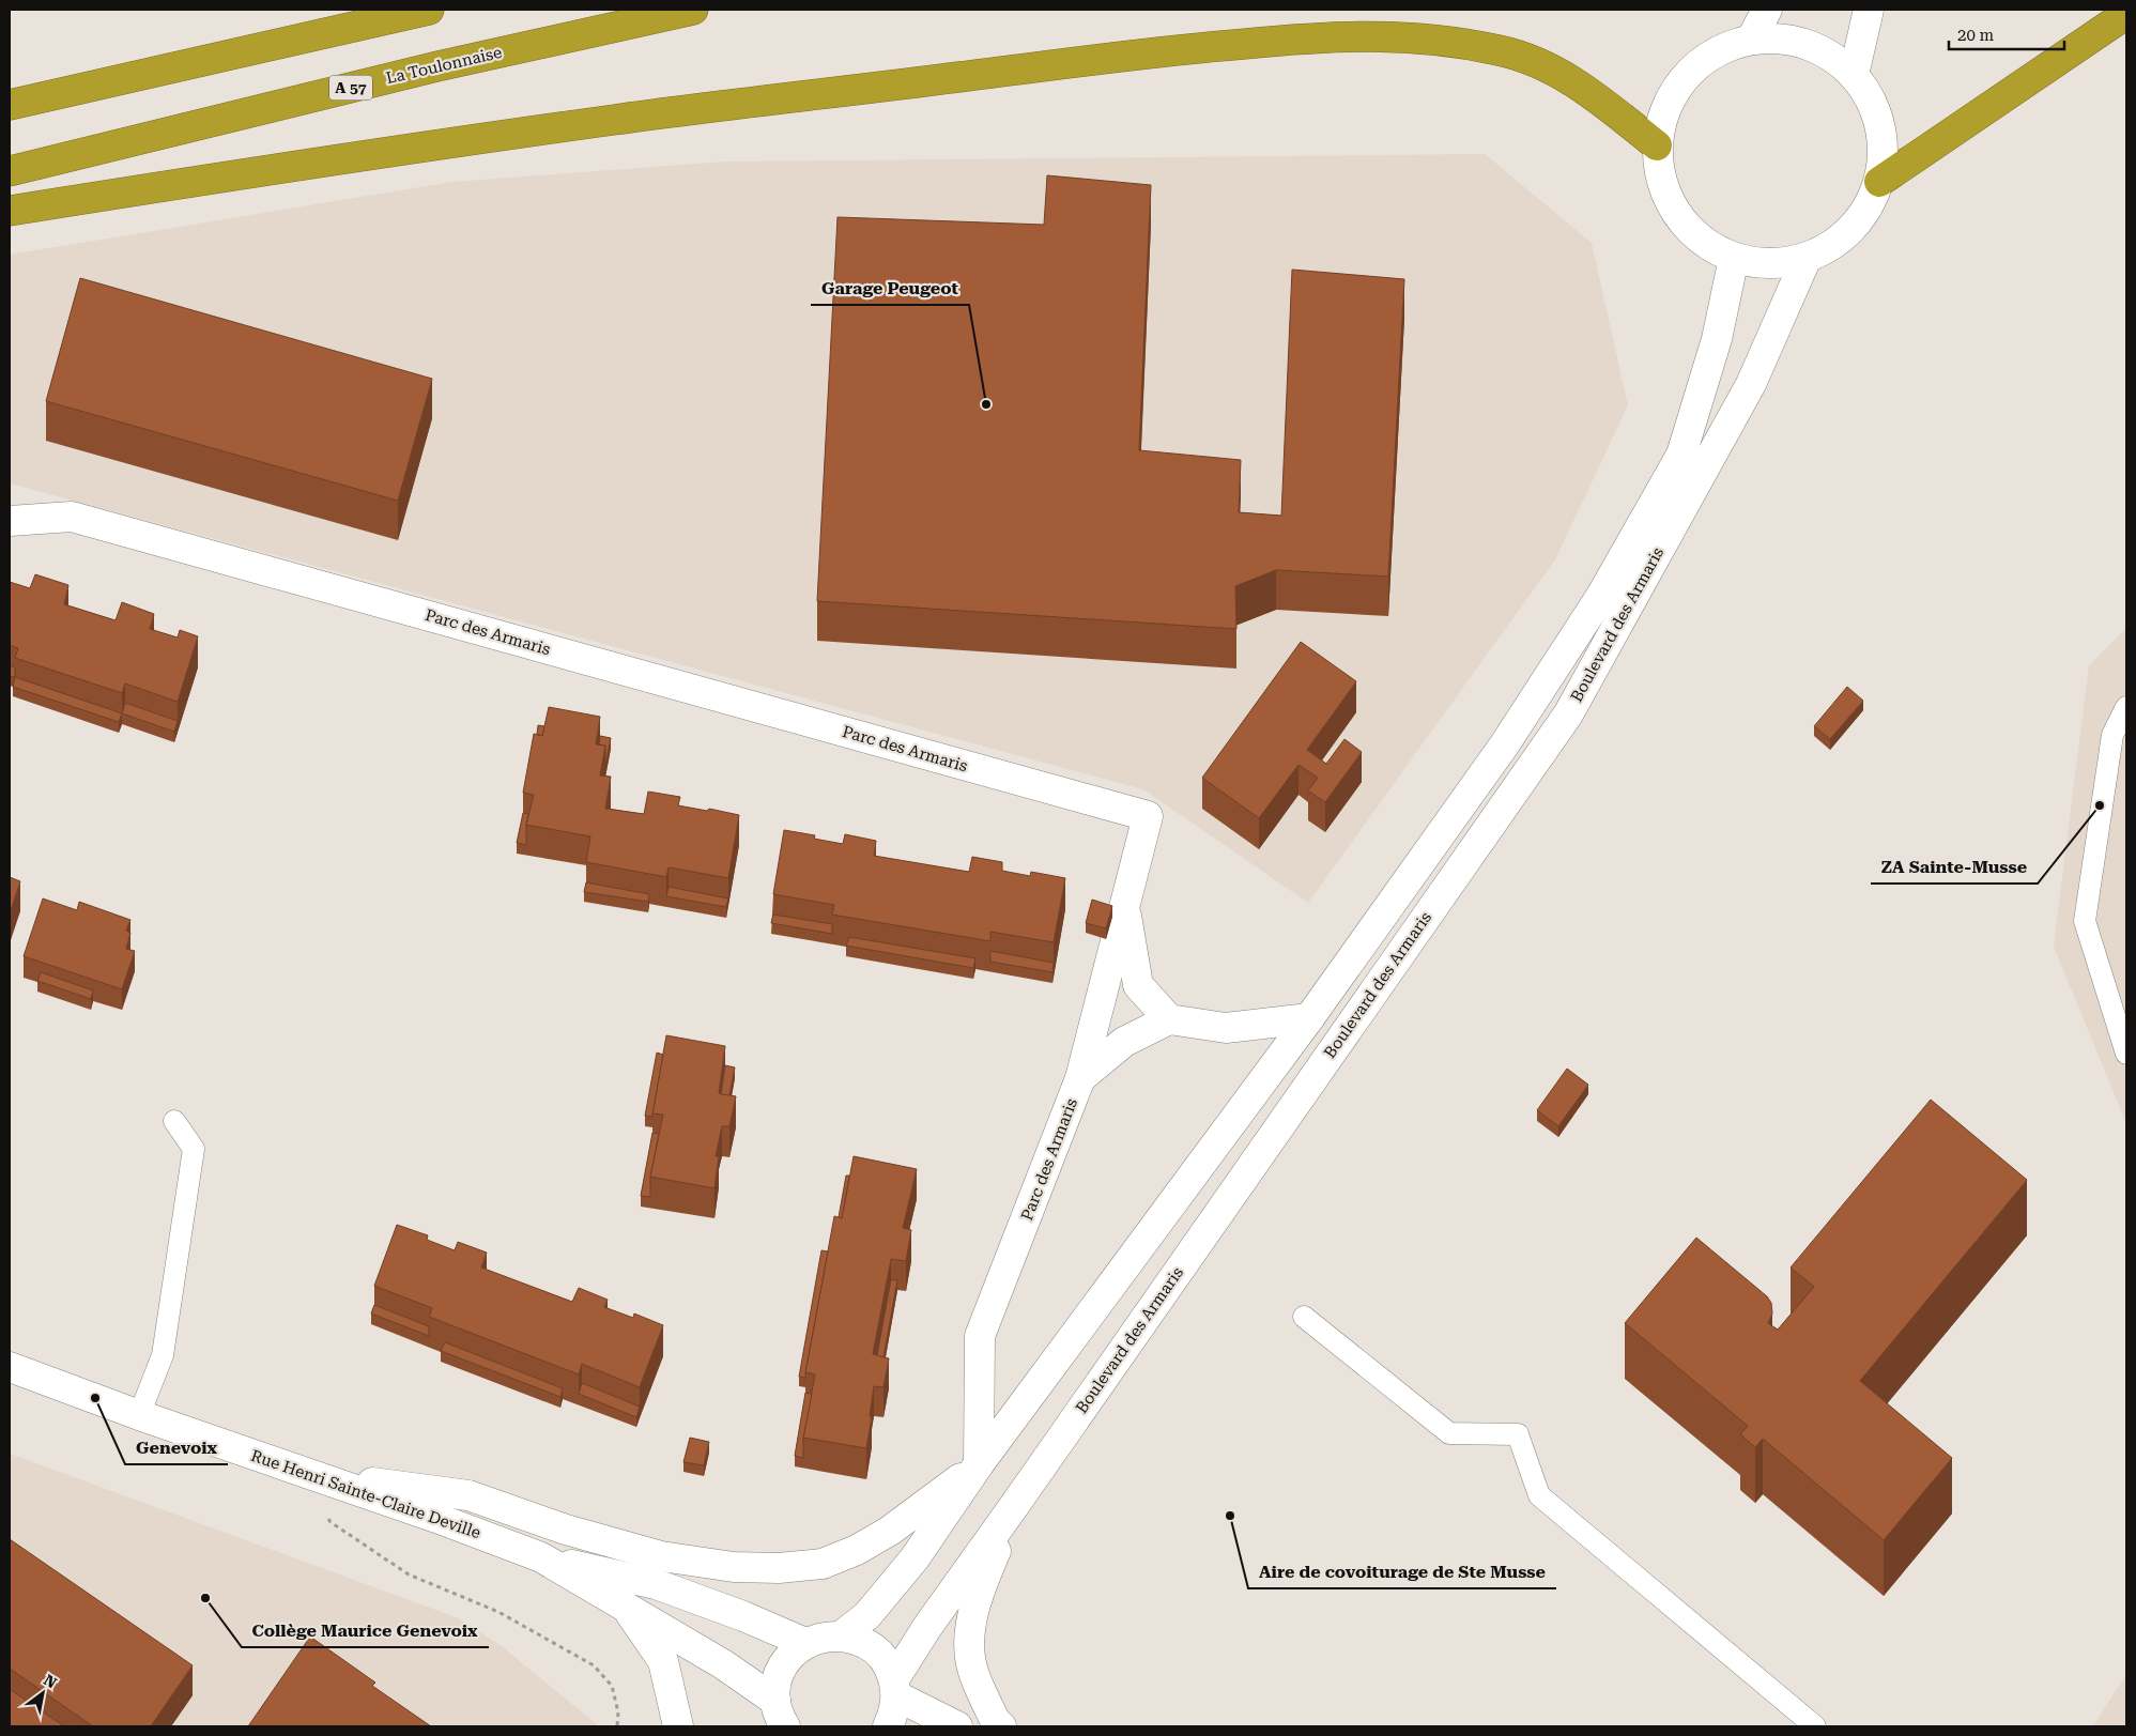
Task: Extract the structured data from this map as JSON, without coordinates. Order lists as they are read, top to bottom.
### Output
{
  "streets": {
    "highway": ["La Toulonnaise", "A 57"],
    "main road": ["Boulevard des Armaris", "Parc des Armaris", "Rue Henri Sainte-Claire Deville"]
  },
  "crossings": [
    ["Boulevard des Armaris", "Parc des Armaris"]
  ],
  "places": [
    "Garage Peugeot",
    "ZA Sainte-Musse",
    "Genevoix",
    "Aire de covoiturage de Ste Musse",
    "Collège Maurice Genevoix"
  ],
  "scale_bar": "20 m",
  "north": "top right"
}
